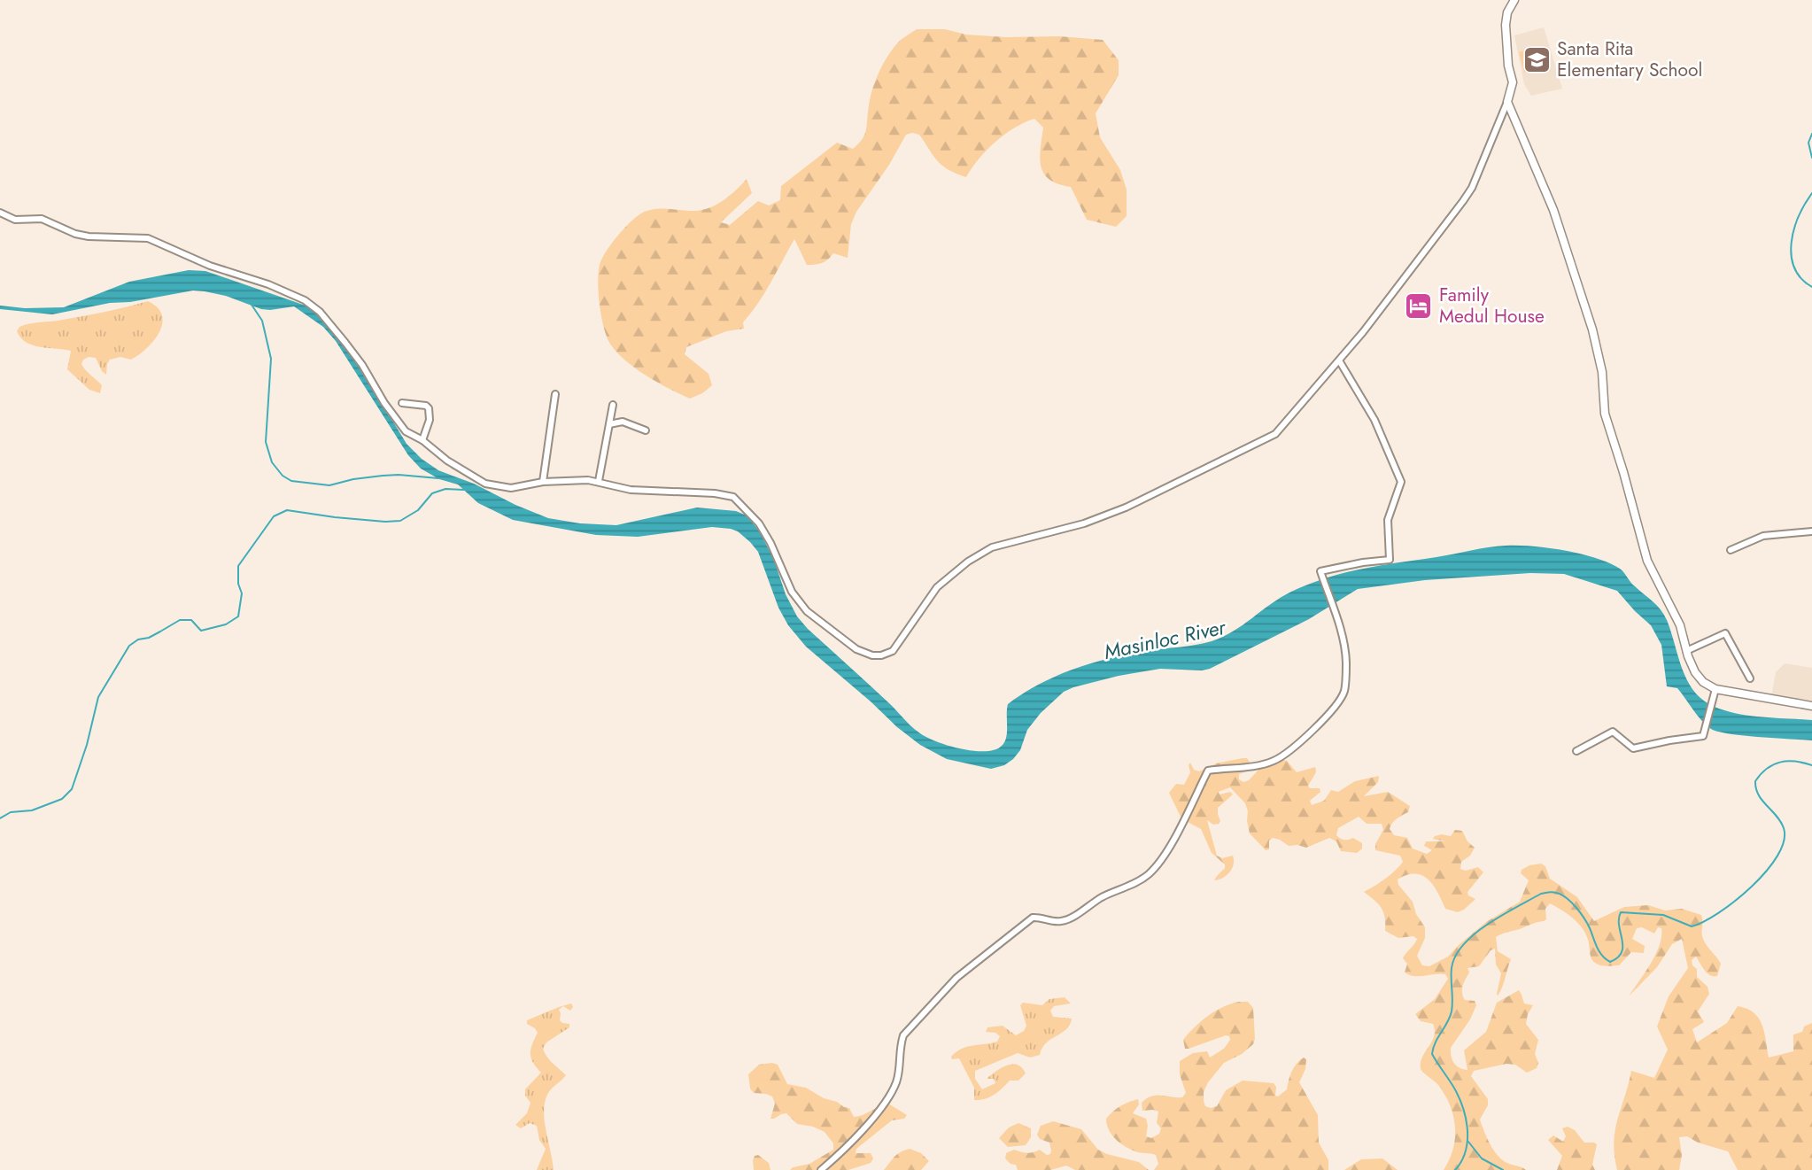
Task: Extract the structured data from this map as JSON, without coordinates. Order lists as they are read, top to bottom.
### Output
{
  "water": ["Masinloc River"],
  "places": {
    "school or university": ["Santa Rita Elementary School"],
    "hotel": ["Family Medul House"]
  }
}
